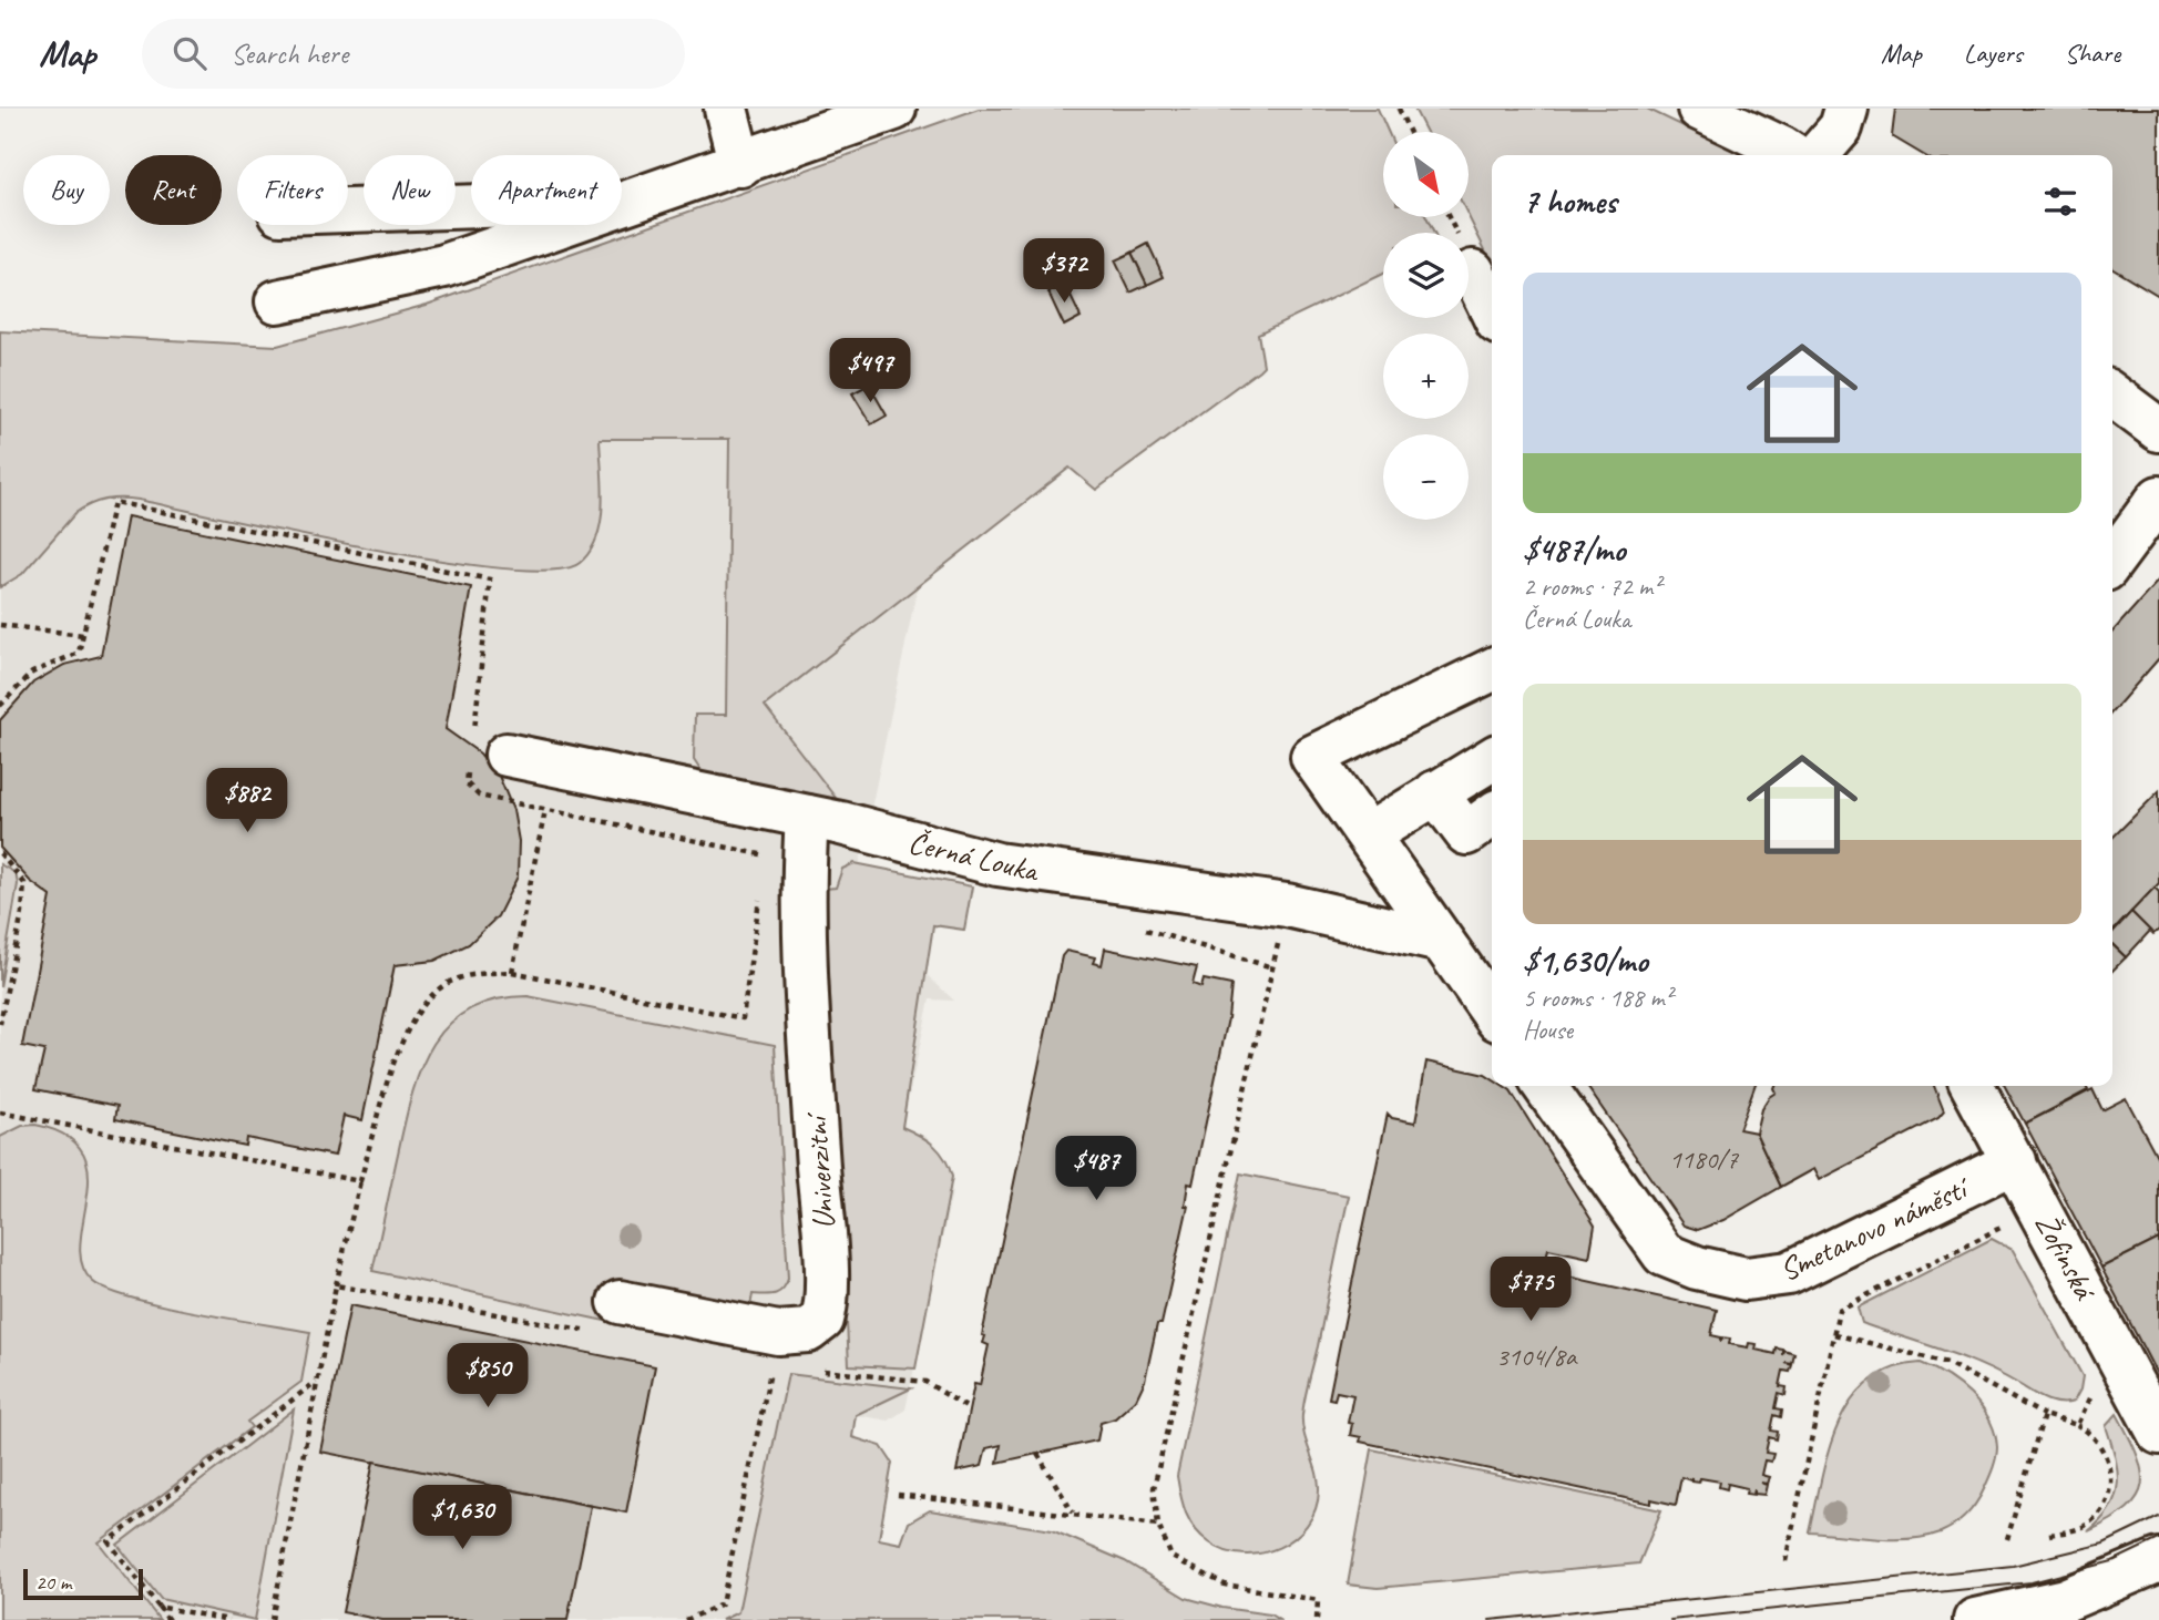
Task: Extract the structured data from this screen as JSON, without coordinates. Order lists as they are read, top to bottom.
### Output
{
  "streets": {
    "street": [
      "Černá Louka",
      "Univerzitní",
      "Smetanovo náměstí",
      "Žofinská"
    ]
  },
  "crossings": [
    ["Černá Louka", "Univerzitní"],
    ["Smetanovo náměstí", "Žofinská"]
  ],
  "house_numbers": ["1180/7", "3104/8a"],
  "scale_bar": "20 m",
  "north": "bottom right",
  "page": {
    "header": "Map",
    "search": "Search here",
    "nav": ["Map", "Layers", "Share"],
    "map_buttons": ["+", "−"],
    "chip": [
      "Buy",
      "Rent",
      "Filters",
      "New",
      "Apartment"
    ],
    "heading": "7 homes",
    "price": [
      "$372",
      "$497",
      "$882",
      "$487",
      "$775",
      "$850",
      "$1,630"
    ],
    "list": [
      {
        "name": "$487/mo",
        "note": "2 rooms · 72 m² · Černá Louka"
      },
      {
        "name": "$1,630/mo",
        "note": "5 rooms · 188 m² · House"
      }
    ],
    "scale": "20 m"
  }
}
